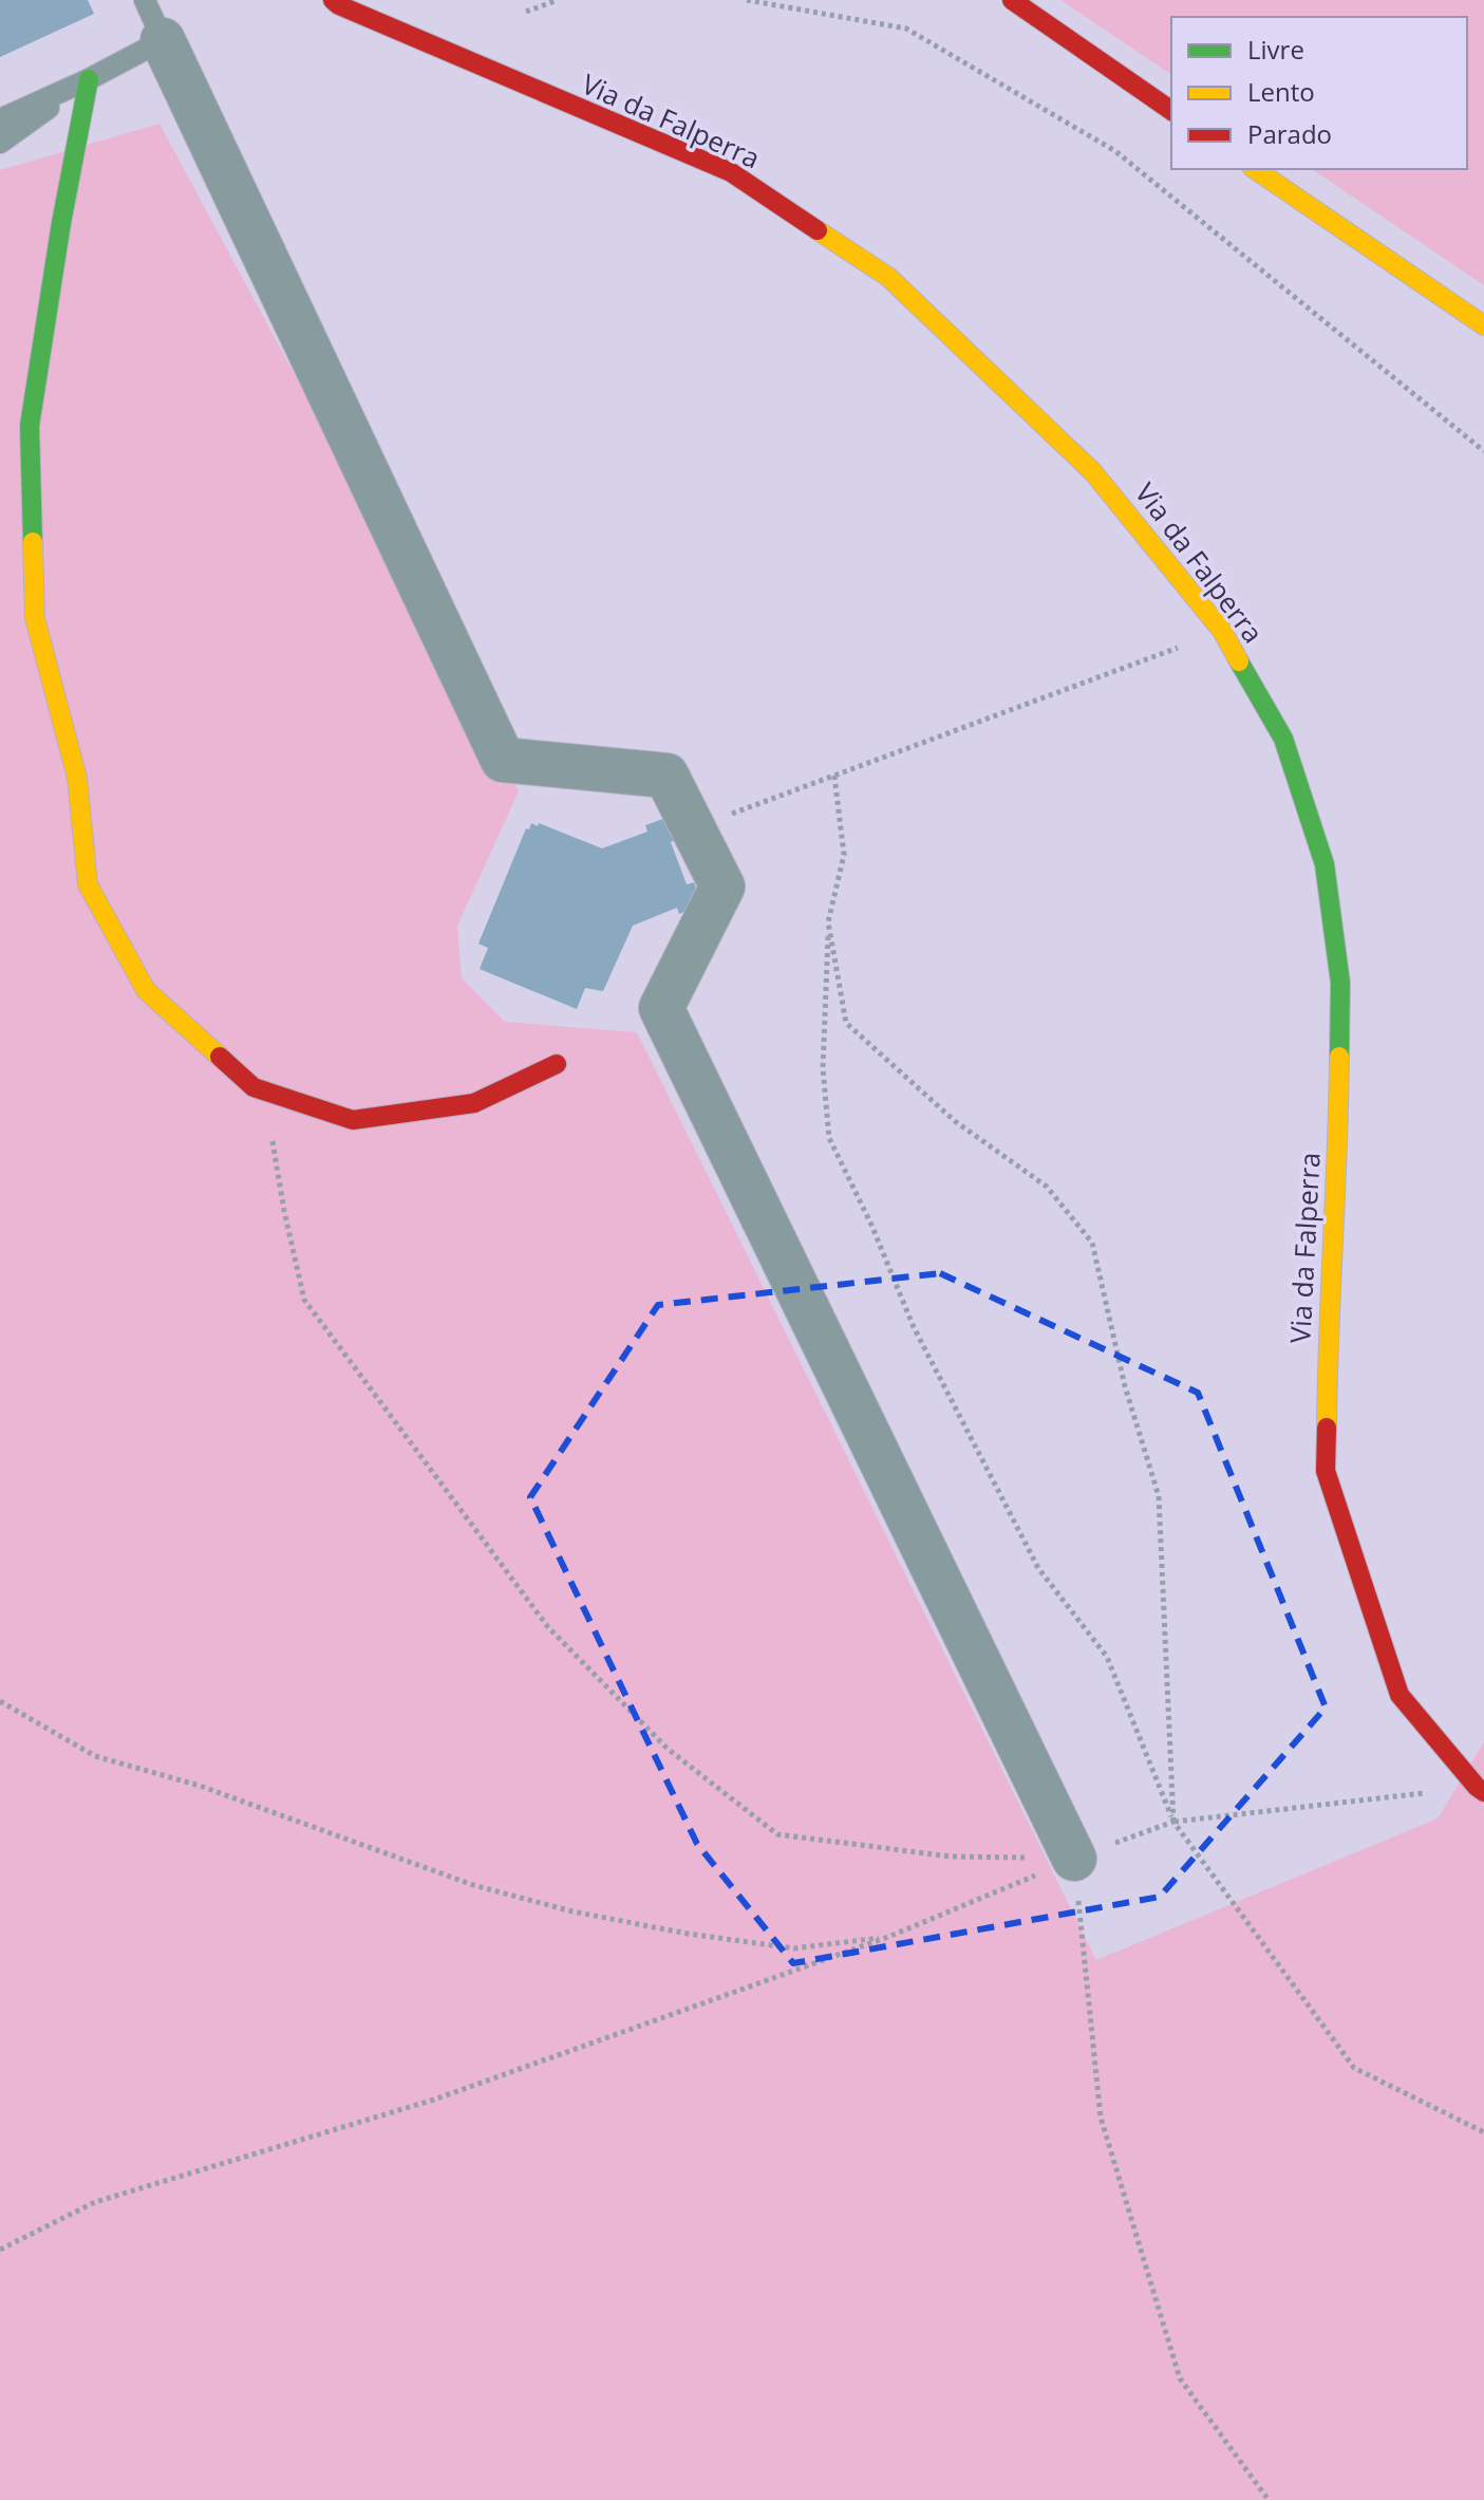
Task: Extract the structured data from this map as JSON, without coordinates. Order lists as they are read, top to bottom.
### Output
{
  "streets": {
    "main road": ["Via da Falperra"]
  },
  "legend": ["Livre", "Lento", "Parado"]
}
